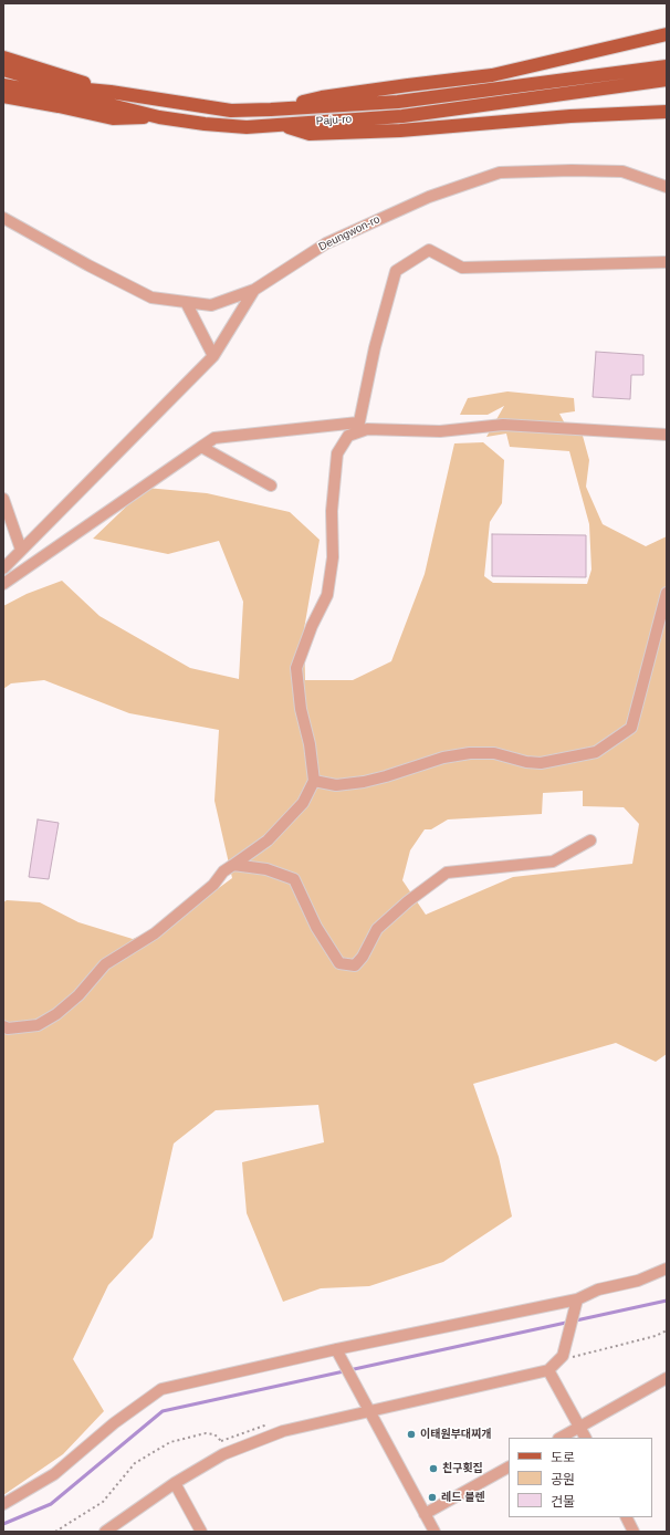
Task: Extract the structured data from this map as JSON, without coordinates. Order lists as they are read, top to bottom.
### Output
{
  "streets": {
    "main road": ["Paju-ro"],
    "street": ["Deungwon-ro"]
  },
  "places": ["이태원부대찌개", "친구횟집", "레드 블렌"],
  "legend": ["도로", "공원", "건물"]
}
